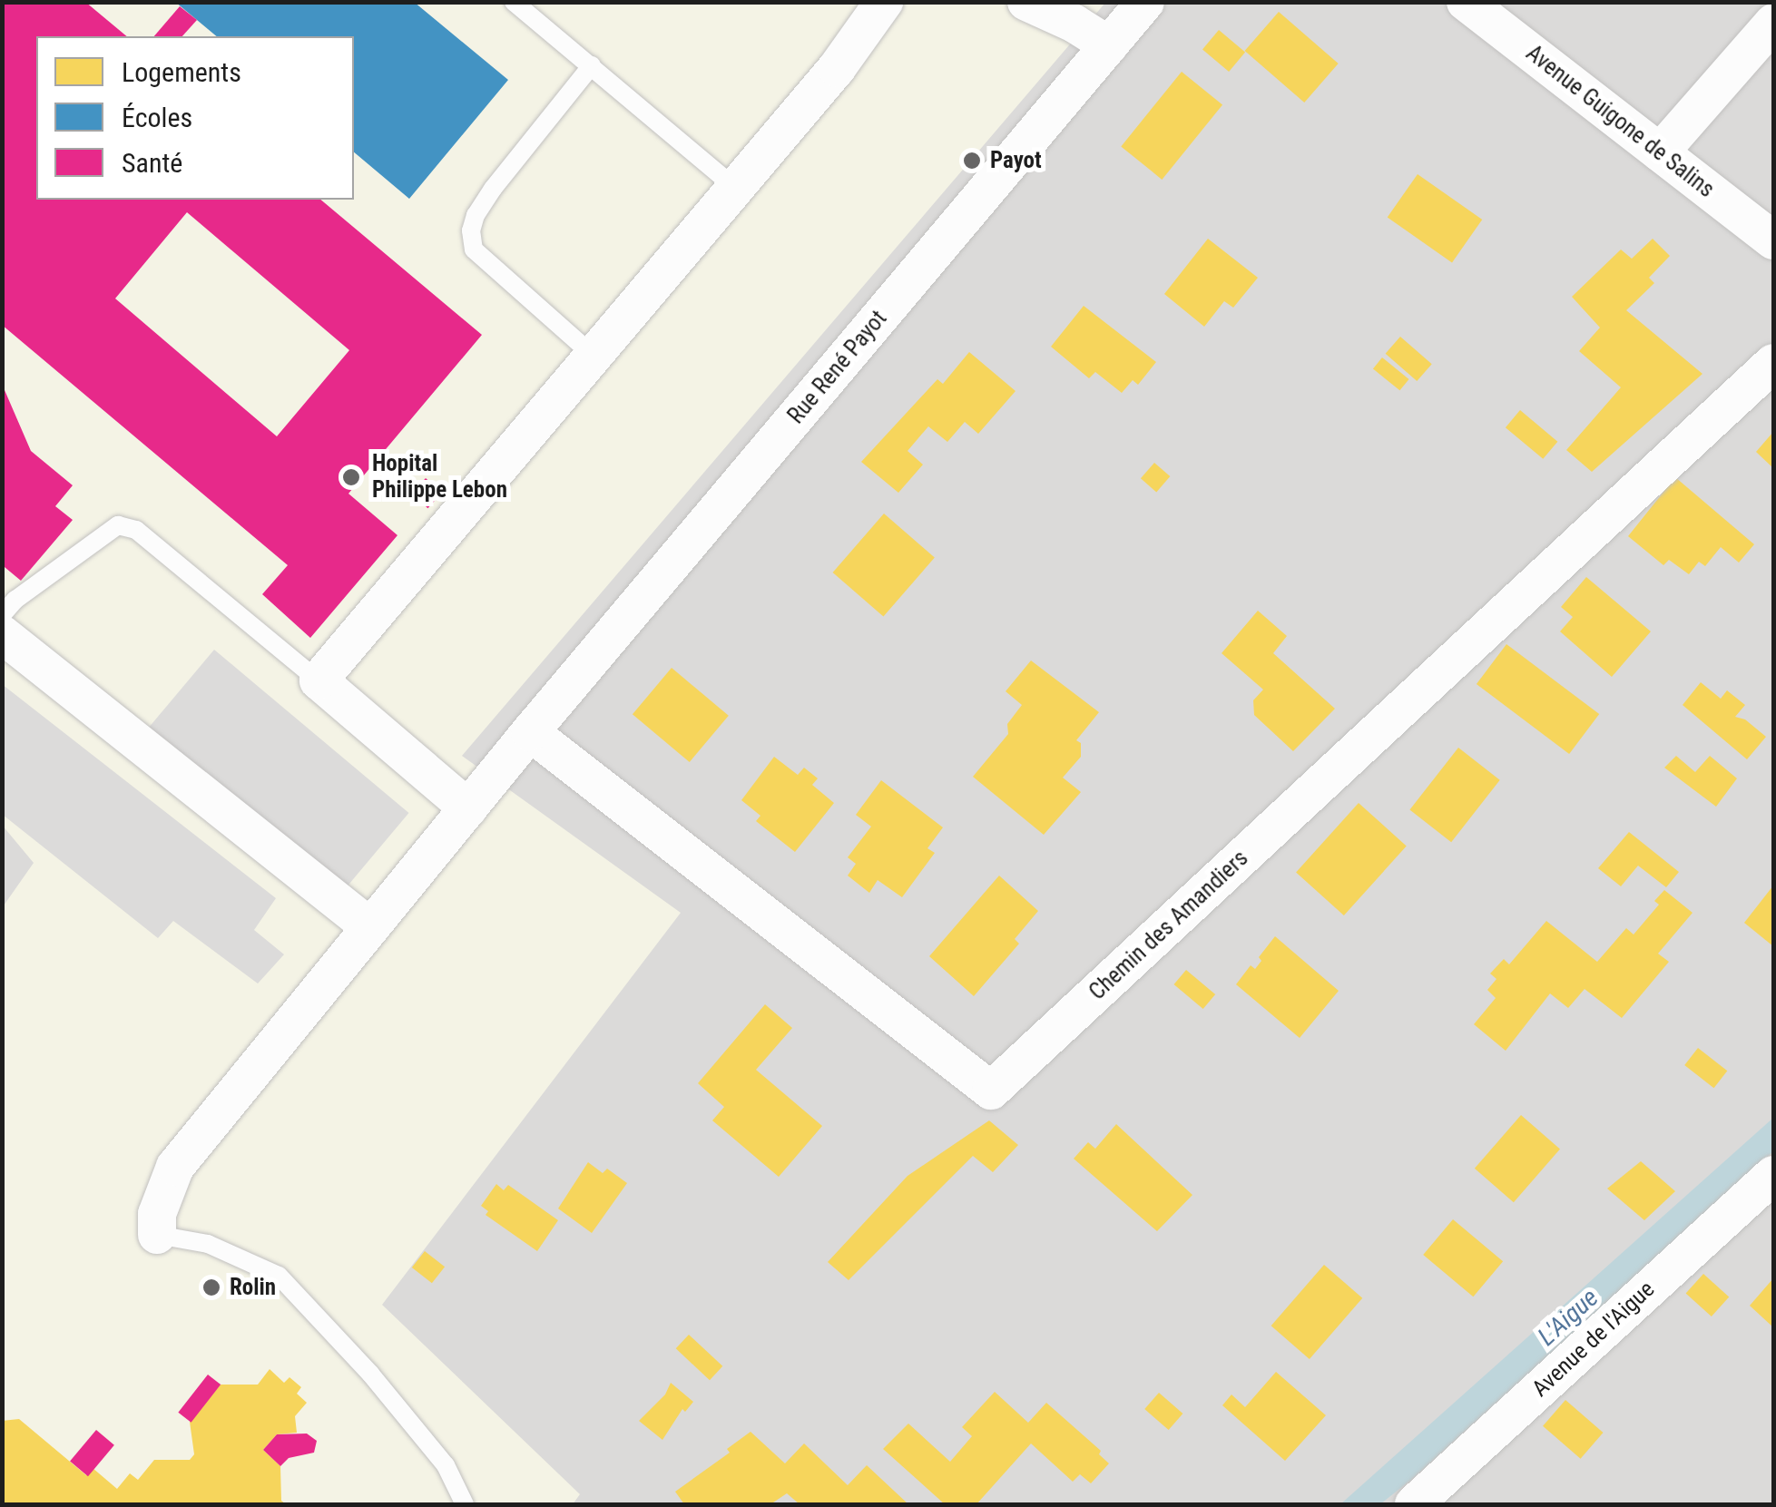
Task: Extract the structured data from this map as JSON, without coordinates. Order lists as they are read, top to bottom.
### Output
{
  "streets": {
    "street": [
      "Avenue Guigone de Salins",
      "Rue René Payot",
      "Chemin des Amandiers",
      "Avenue de l'Aigue"
    ]
  },
  "crossings": [
    ["Rue René Payot", "Chemin des Amandiers"]
  ],
  "water": ["L'Aigue"],
  "places": ["Payot", "Hopital Philippe Lebon", "Rolin"],
  "legend": ["Logements", "Écoles", "Santé"]
}
